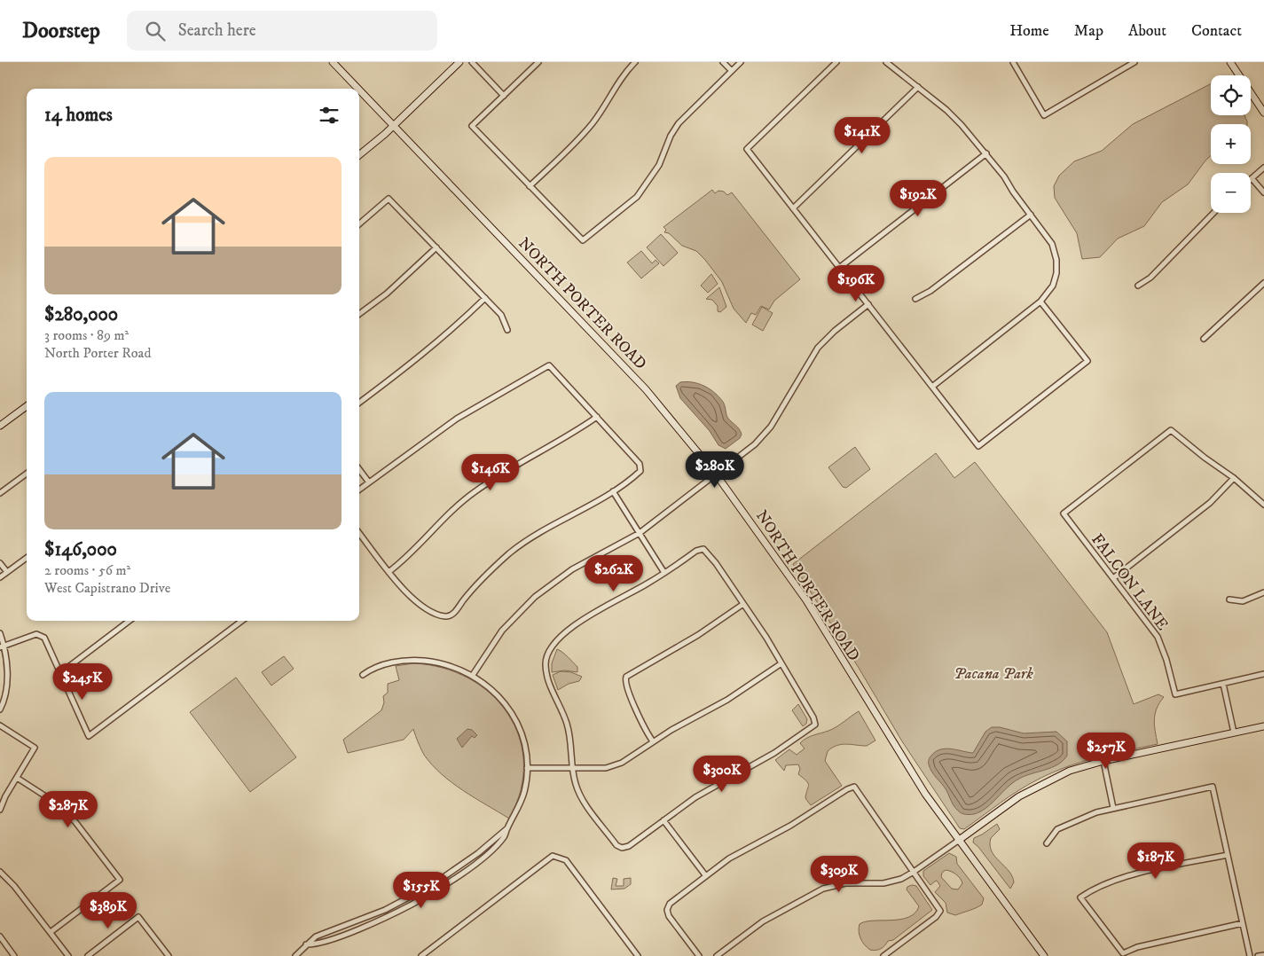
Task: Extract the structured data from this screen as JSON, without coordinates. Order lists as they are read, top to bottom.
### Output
{
  "streets": {
    "street": ["NORTH PORTER ROAD", "FALCON LANE"]
  },
  "parks": ["Pacana Park"],
  "page": {
    "header": "Doorstep",
    "search": "Search here",
    "nav": [
      "Home",
      "Map",
      "About",
      "Contact"
    ],
    "map_buttons": ["+", "−"],
    "heading": "14 homes",
    "price": [
      "$141K",
      "$192K",
      "$196K",
      "$280K",
      "$146K",
      "$262K",
      "$245K",
      "$257K",
      "$300K",
      "$287K",
      "$187K",
      "$309K",
      "$155K",
      "$389K"
    ],
    "list": [
      {
        "name": "$280,000",
        "note": "3 rooms · 89 m² · North Porter Road"
      },
      {
        "name": "$146,000",
        "note": "2 rooms · 56 m² · West Capistrano Drive"
      }
    ]
  }
}
